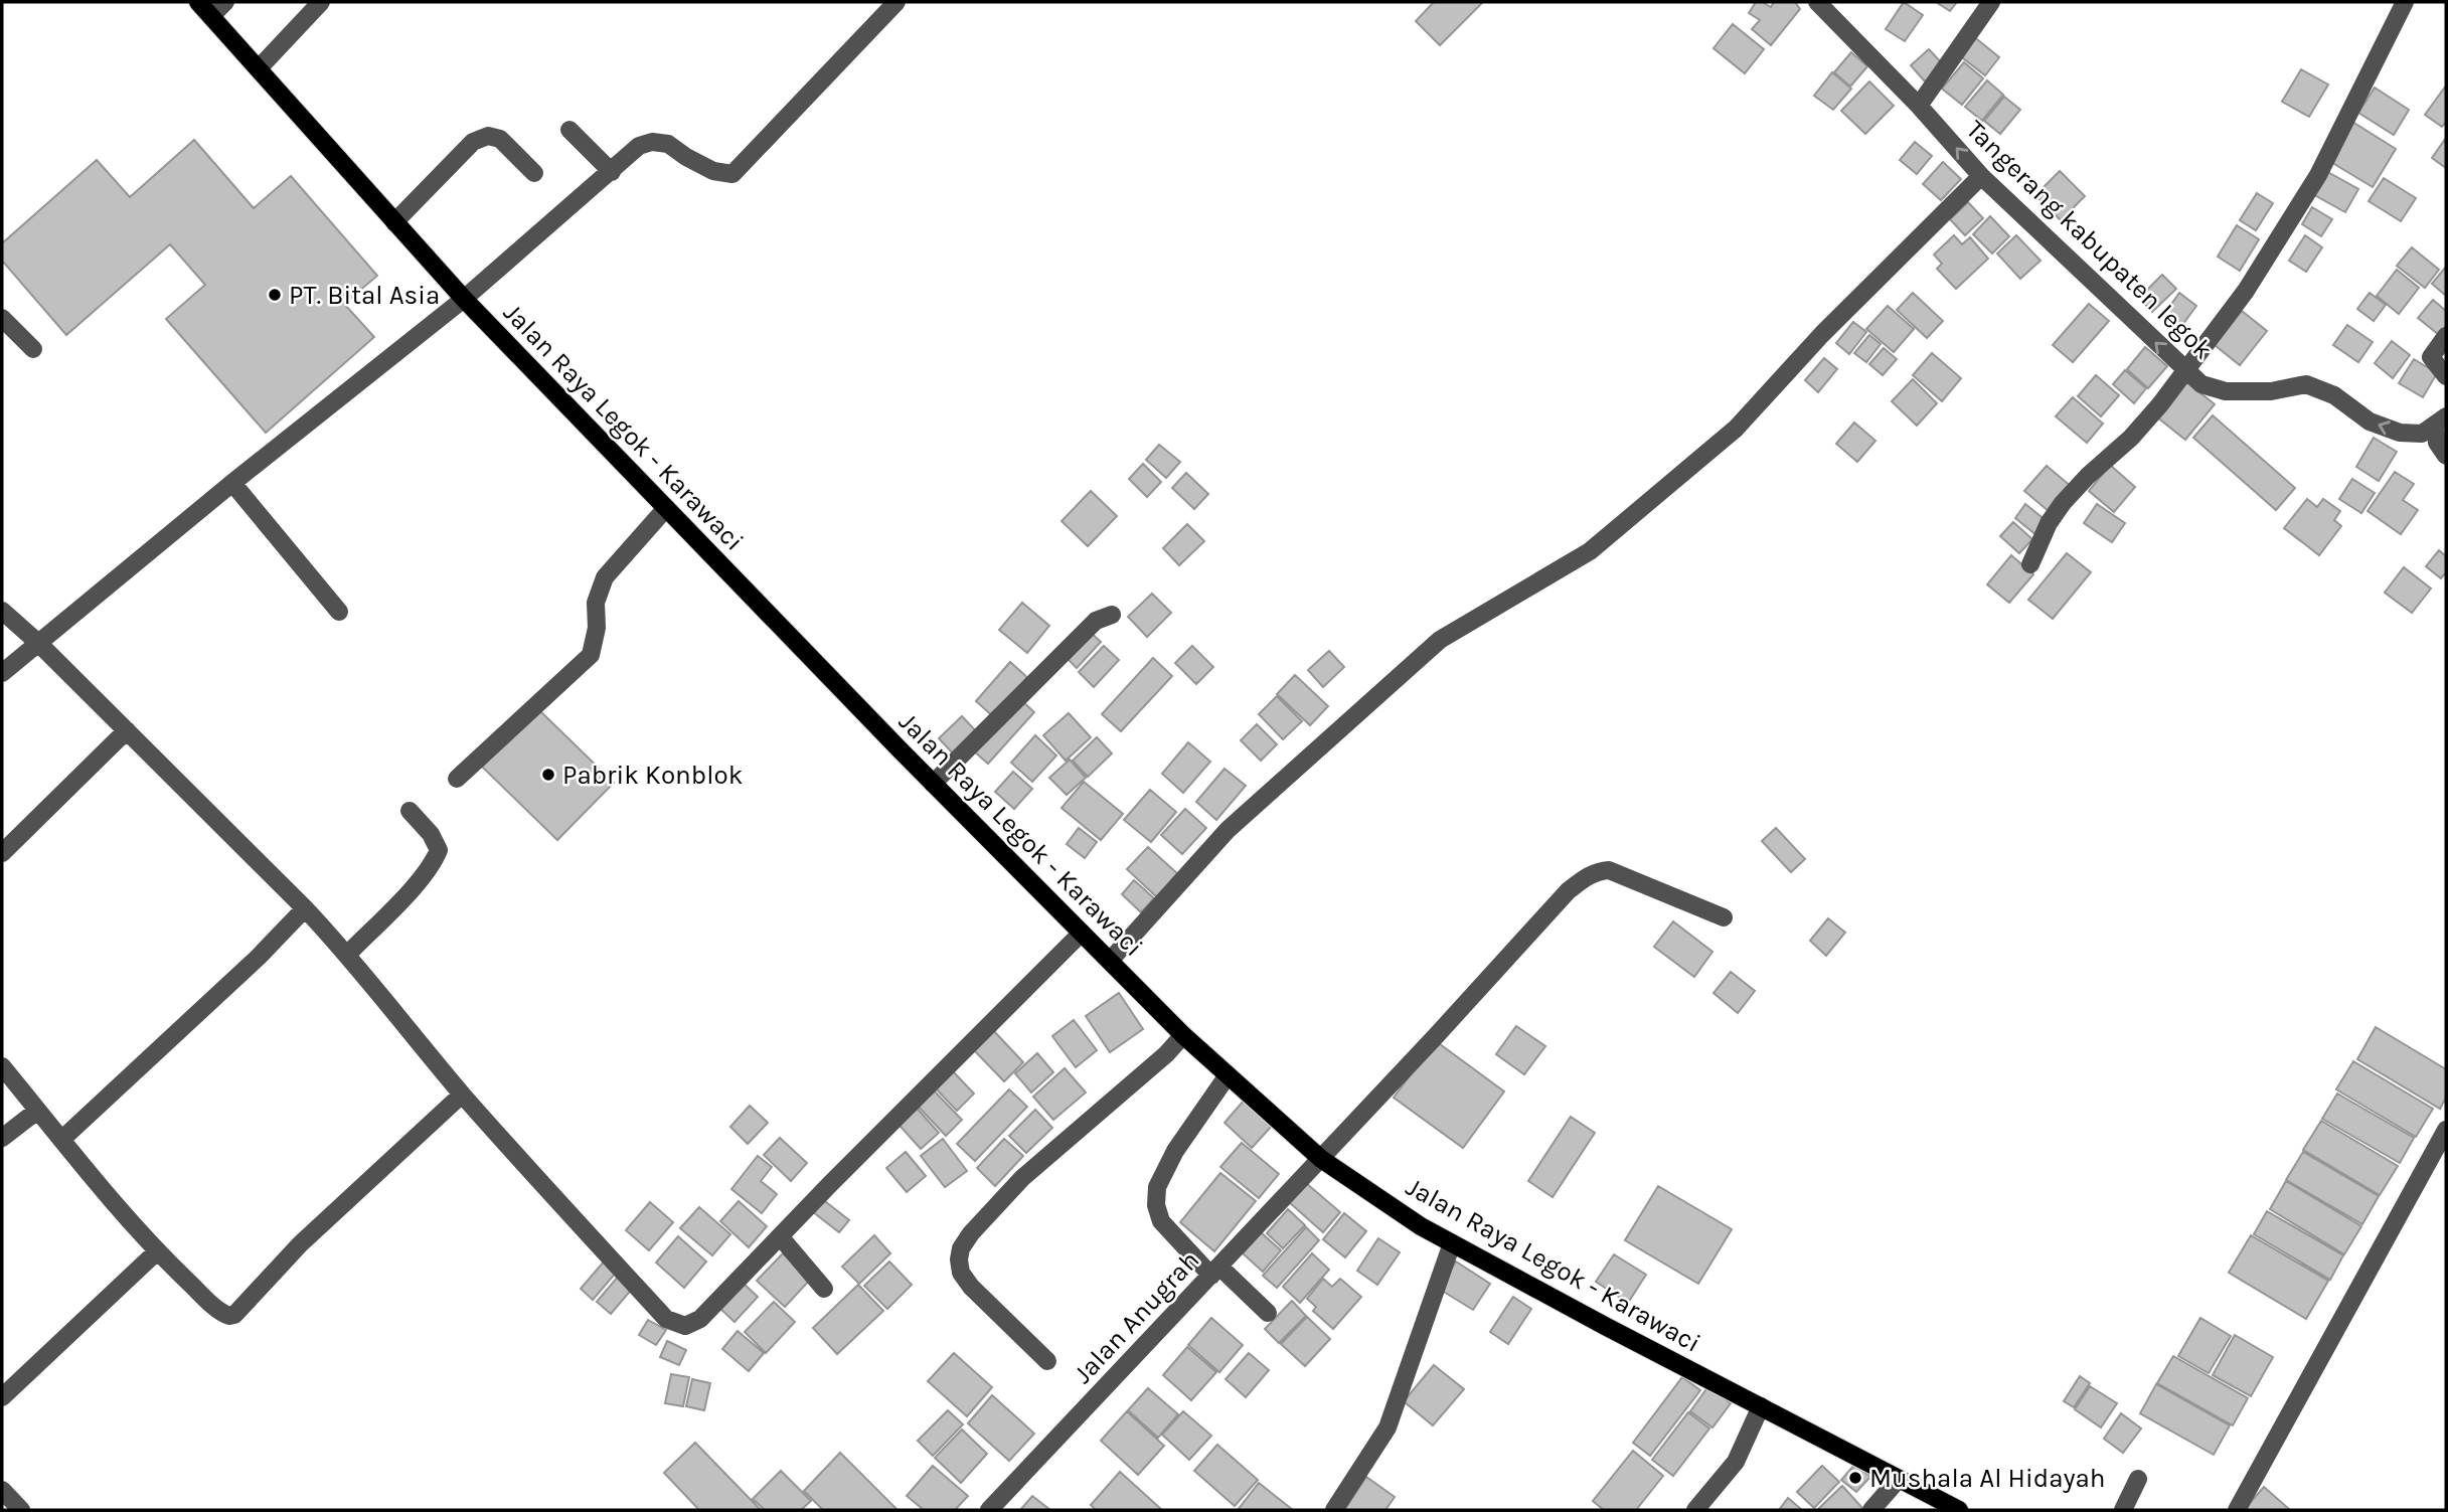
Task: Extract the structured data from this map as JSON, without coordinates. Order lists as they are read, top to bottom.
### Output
{
  "streets": {
    "main road": ["Jalan Raya Legok - Karawaci"],
    "street": ["Tangerang kabupaten legok", "Jalan Anugrah"]
  },
  "crossings": [
    ["Jalan Raya Legok - Karawaci", "Jalan Anugrah"]
  ],
  "one_way": ["Tangerang kabupaten legok"],
  "places": ["PT. Bital Asia", "Pabrik Konblok", "Mushala Al Hidayah"]
}
